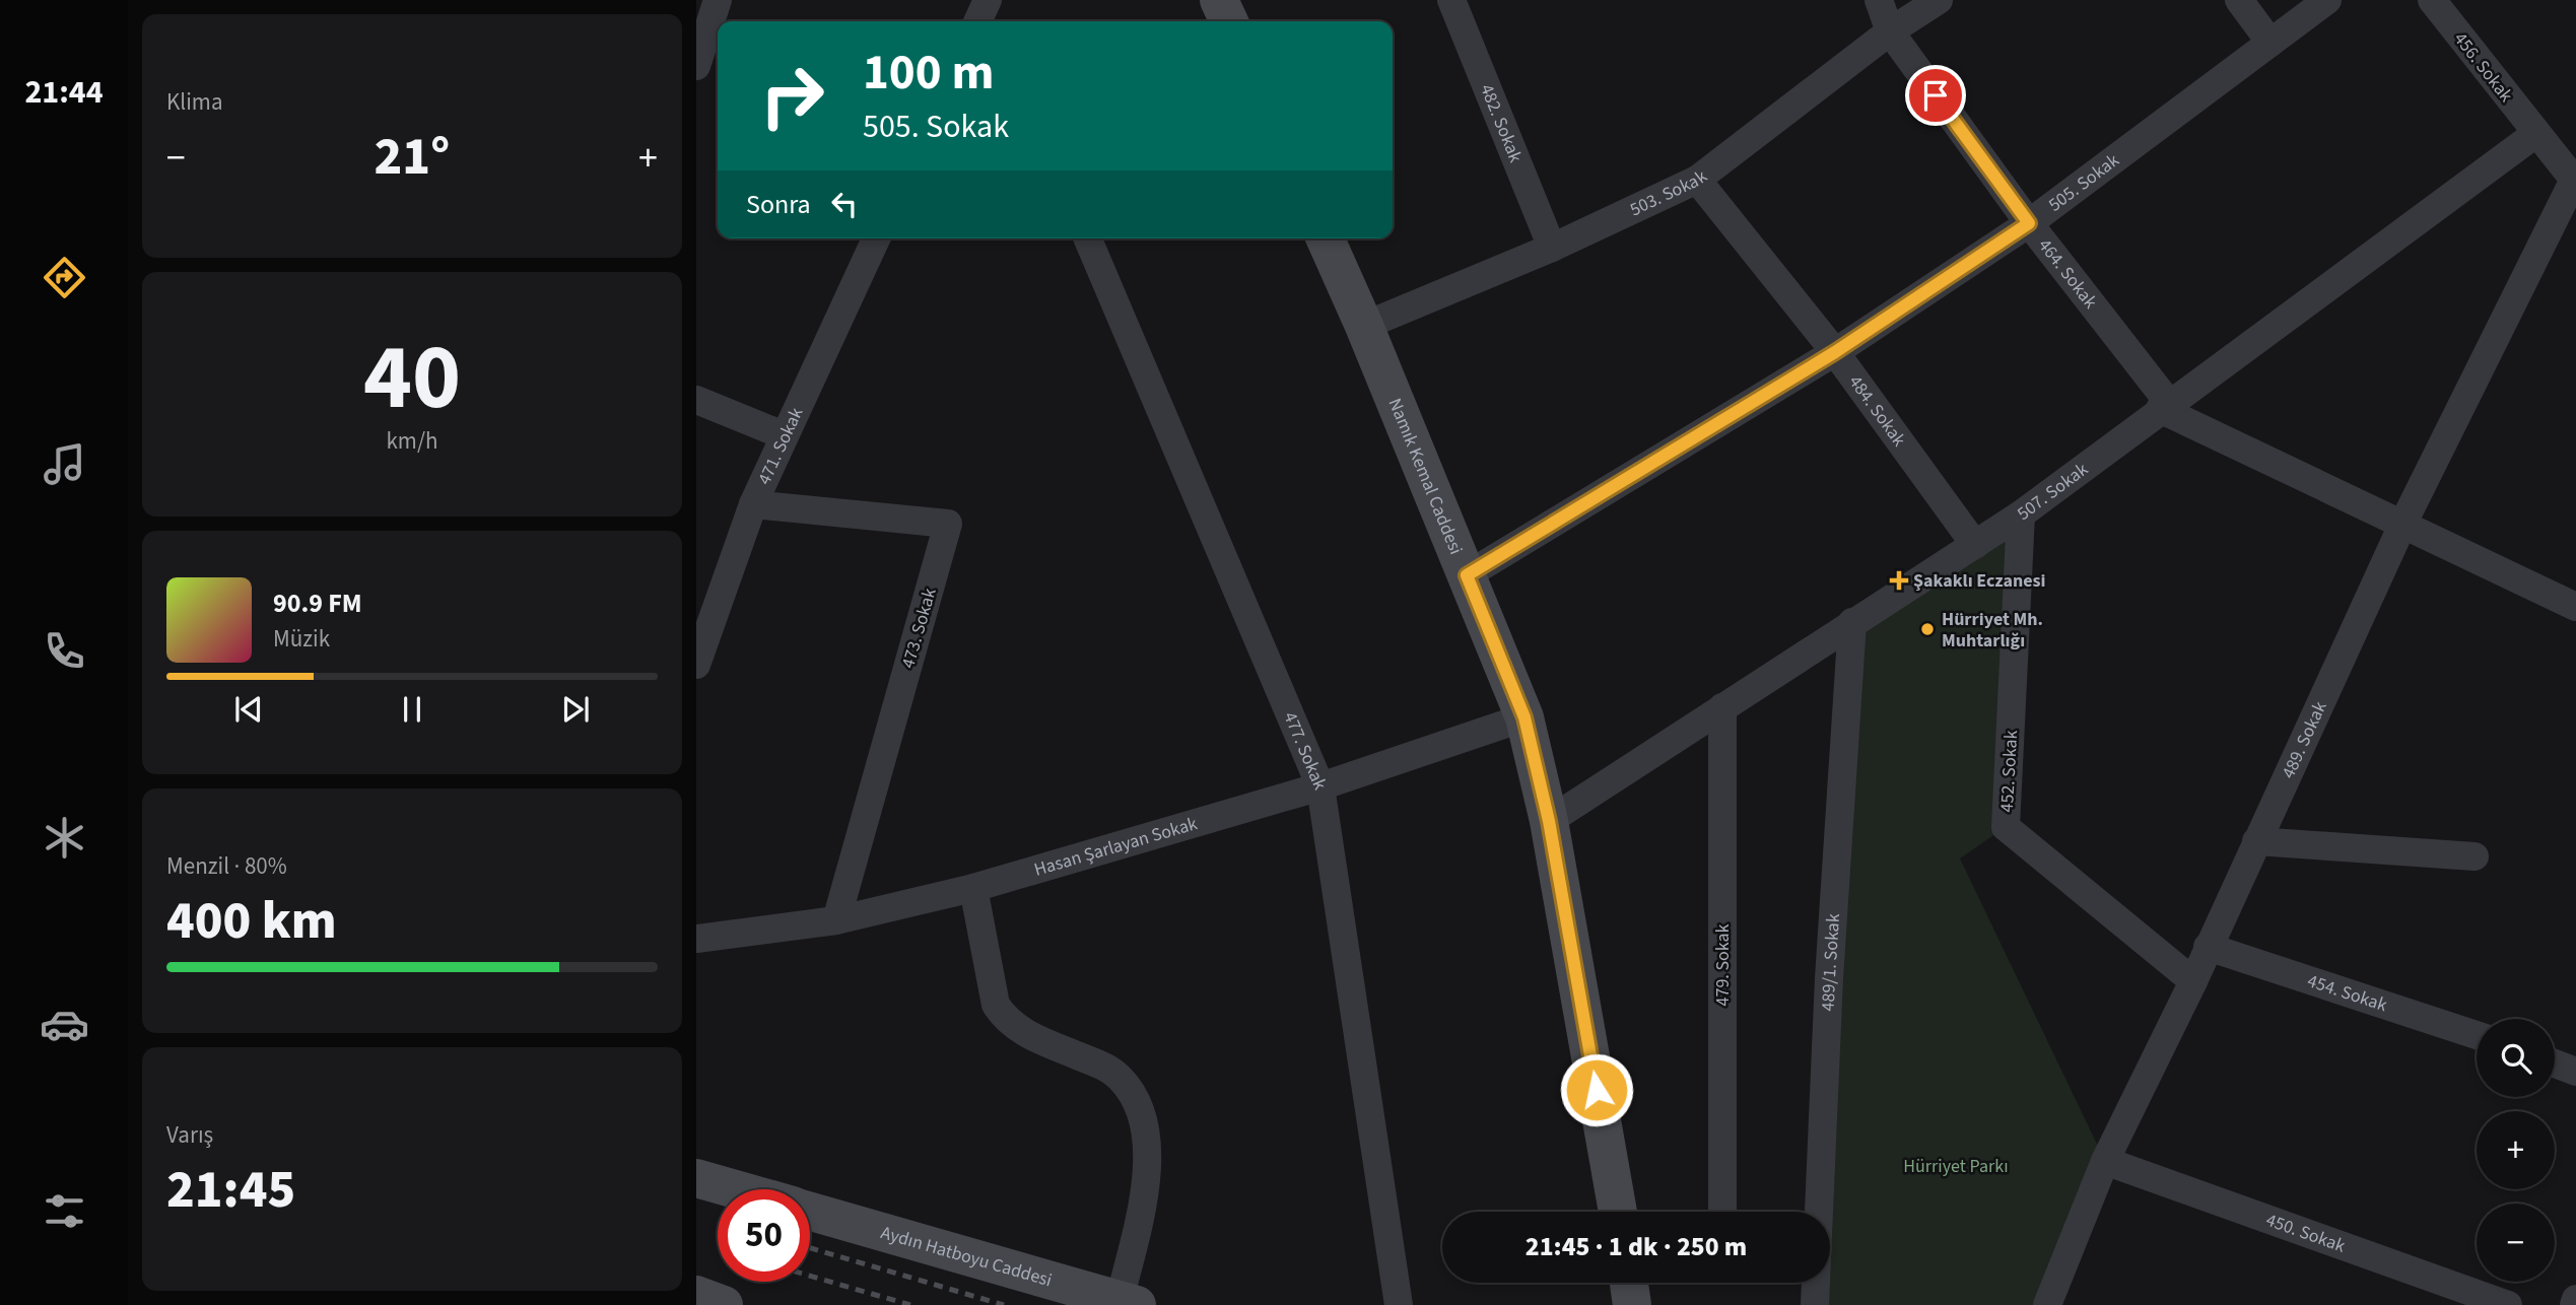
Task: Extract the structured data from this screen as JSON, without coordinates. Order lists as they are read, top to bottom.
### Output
{
  "streets": {
    "main road": ["Namık Kemal Caddesi", "Aydın Hatboyu Caddesi"],
    "street": [
      "456. Sokak",
      "482. Sokak",
      "505. Sokak",
      "503. Sokak",
      "464. Sokak",
      "484. Sokak",
      "471. Sokak",
      "507. Sokak",
      "473. Sokak",
      "489. Sokak",
      "477. Sokak",
      "452. Sokak",
      "Hasan Şarlayan Sokak",
      "489/1. Sokak",
      "479. Sokak",
      "454. Sokak",
      "450. Sokak"
    ]
  },
  "crossings": [
    ["456. Sokak", "507. Sokak"],
    ["456. Sokak", "489. Sokak"],
    ["482. Sokak", "503. Sokak"],
    ["505. Sokak", "464. Sokak"],
    ["505. Sokak", "484. Sokak"],
    ["505. Sokak", "Namık Kemal Caddesi"],
    ["503. Sokak", "464. Sokak"],
    ["503. Sokak", "484. Sokak"],
    ["503. Sokak", "Namık Kemal Caddesi"],
    ["464. Sokak", "507. Sokak"],
    ["484. Sokak", "507. Sokak"],
    ["471. Sokak", "473. Sokak"],
    ["Namık Kemal Caddesi", "507. Sokak"],
    ["Namık Kemal Caddesi", "Hasan Şarlayan Sokak"],
    ["507. Sokak", "452. Sokak"],
    ["507. Sokak", "489/1. Sokak"],
    ["507. Sokak", "479. Sokak"],
    ["473. Sokak", "Hasan Şarlayan Sokak"],
    ["489. Sokak", "452. Sokak"],
    ["489. Sokak", "454. Sokak"],
    ["489. Sokak", "450. Sokak"],
    ["477. Sokak", "Hasan Şarlayan Sokak"]
  ],
  "parks": ["Hürriyet Parkı"],
  "places": {
    "health": ["Şakaklı Eczanesi"],
    "other": ["Hürriyet Mh. Muhtarlığı"]
  },
  "page": {
    "tabs": "21:44",
    "tile": [
      "Klima",
      ["40", "km/h"],
      ["Menzil · 80%", "400 km"],
      ["Varış", "21:45"]
    ],
    "turn": ["100 m", "505. Sokak"],
    "heat": ["−", "21°", "+"],
    "then": "Sonra",
    "song": ["90.9 FM", "Müzik"],
    "map_buttons": ["+", "−"],
    "limit": "50",
    "trip": "21:45 · 1 dk · 250 m"
  }
}
